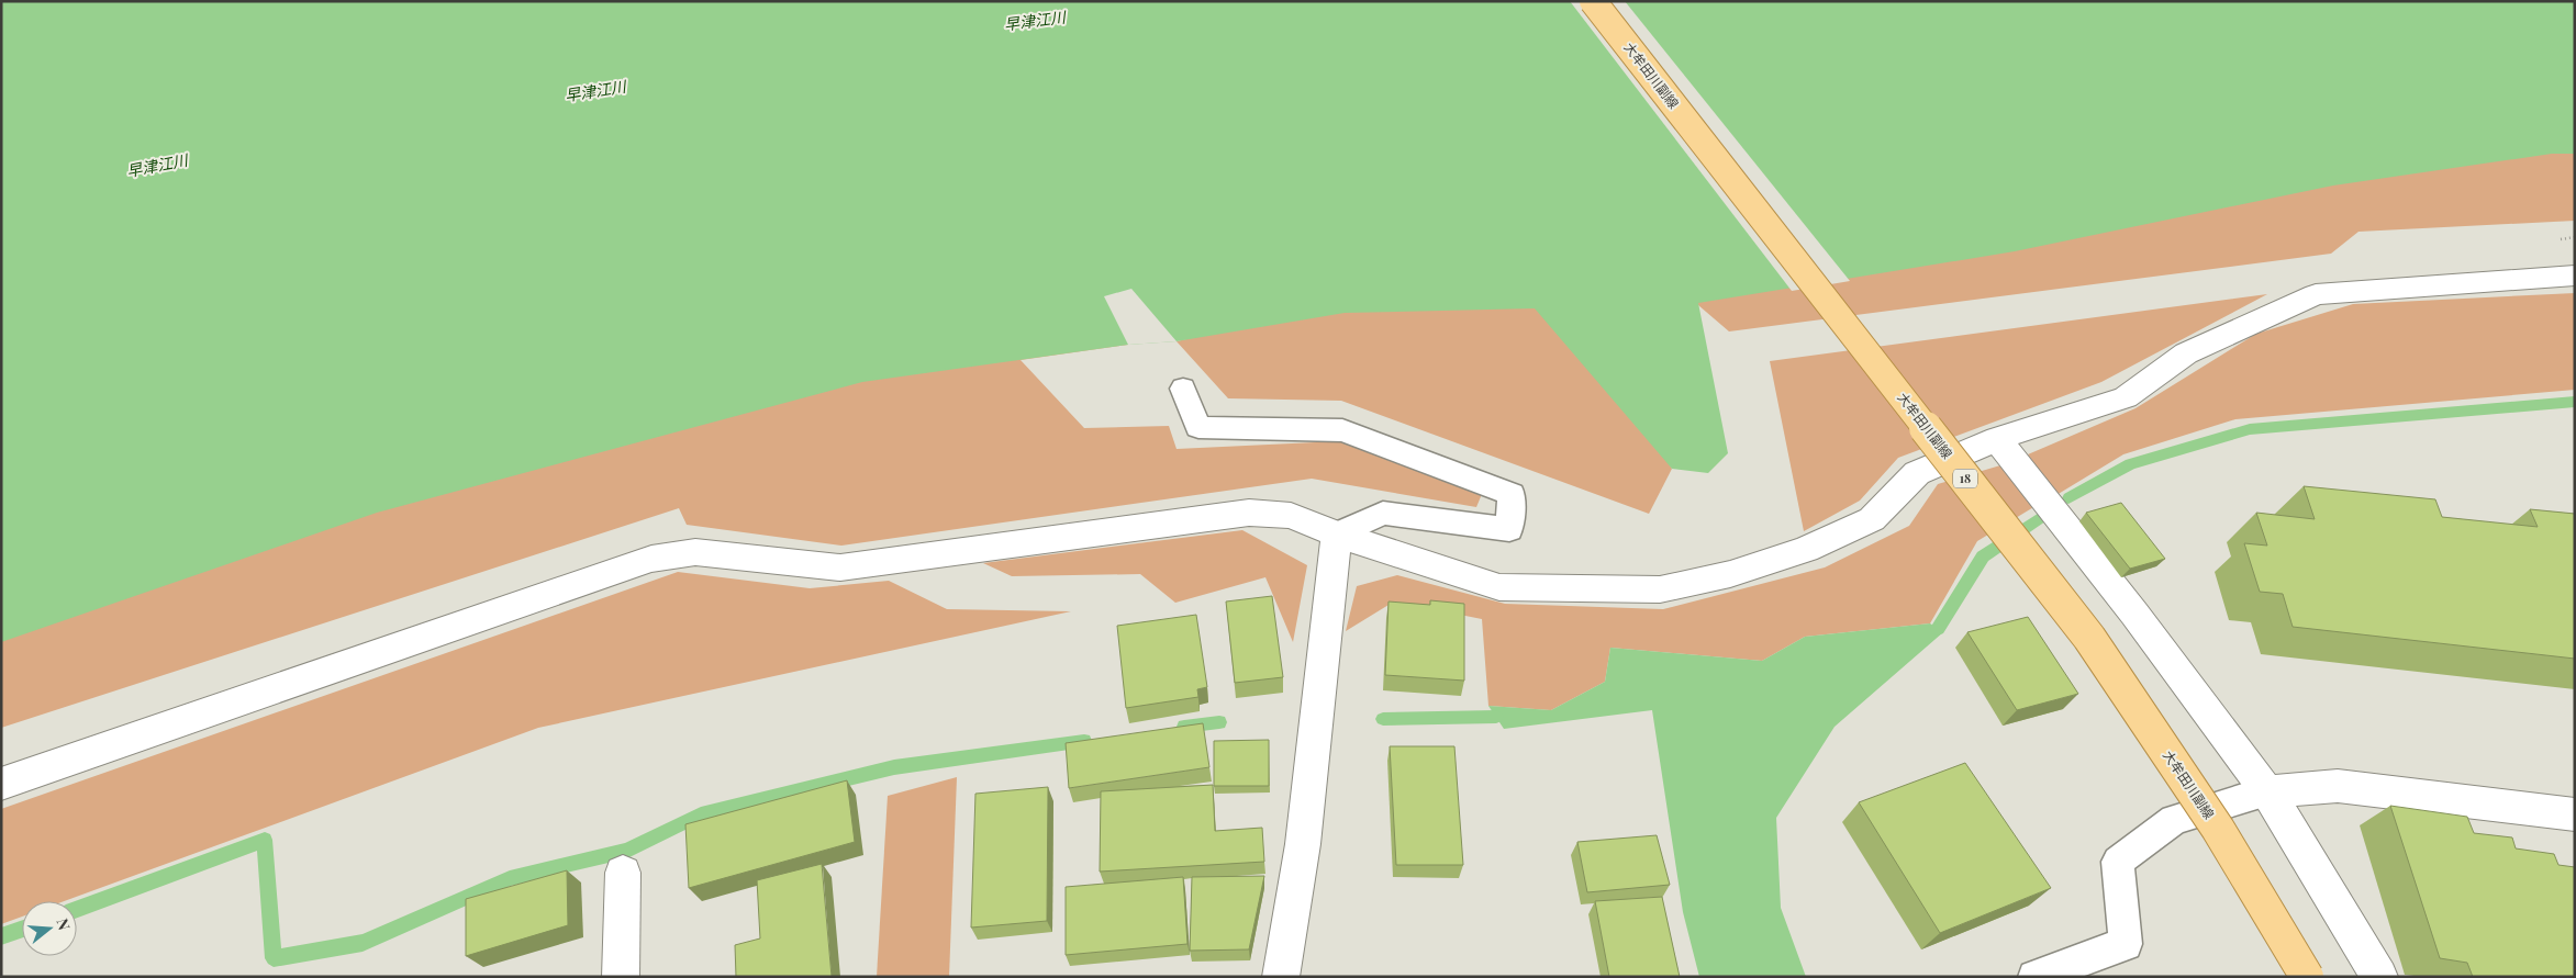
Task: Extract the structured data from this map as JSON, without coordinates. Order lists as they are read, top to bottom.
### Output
{
  "streets": {
    "main road": ["大牟田川副線", "18"]
  },
  "water": ["早津江川"],
  "north": "right"
}
